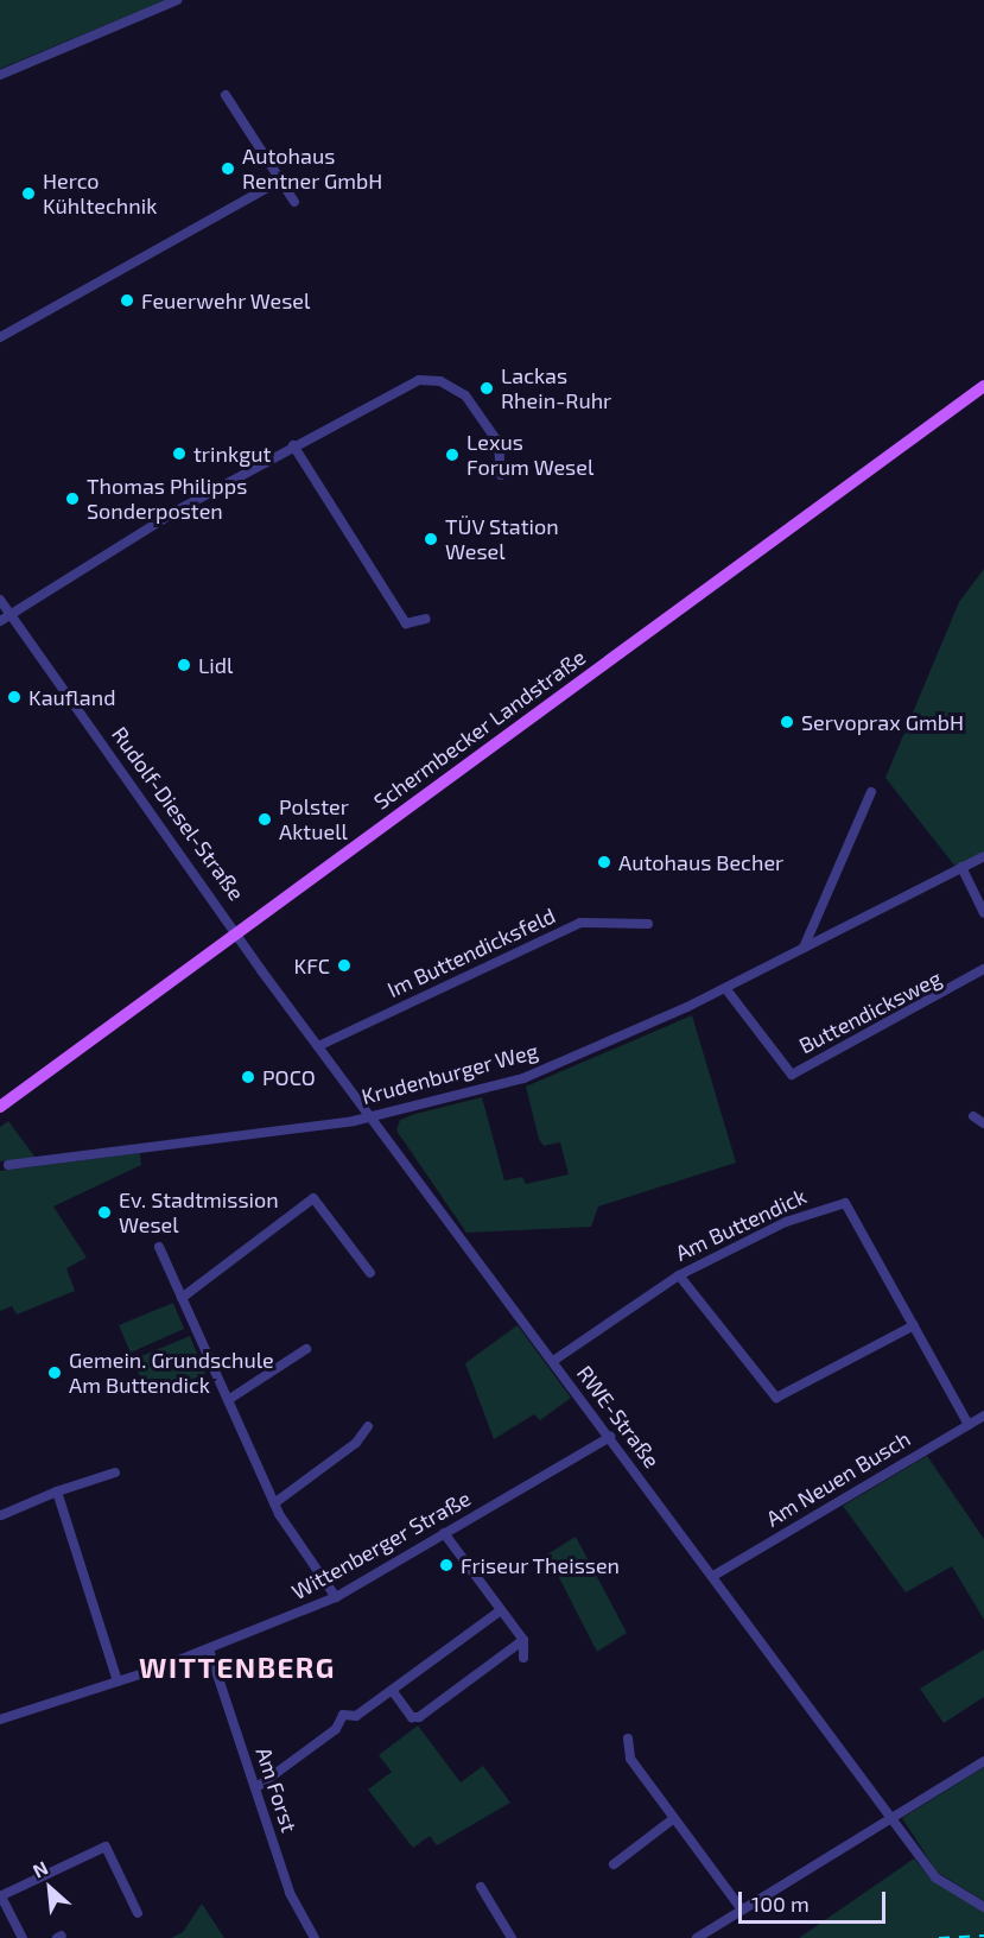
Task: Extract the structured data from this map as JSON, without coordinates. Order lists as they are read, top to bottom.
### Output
{
  "streets": {
    "main road": ["Schermbecker Landstraße"],
    "street": [
      "Rudolf-Diesel-Straße",
      "Im Buttendicksfeld",
      "Buttendicksweg",
      "Krudenburger Weg",
      "Am Buttendick",
      "RWE-Straße",
      "Am Neuen Busch",
      "Wittenberger Straße",
      "Am Forst"
    ]
  },
  "crossings": [
    ["Schermbecker Landstraße", "Rudolf-Diesel-Straße"],
    ["Schermbecker Landstraße", "RWE-Straße"],
    ["Rudolf-Diesel-Straße", "RWE-Straße"],
    ["Im Buttendicksfeld", "RWE-Straße"],
    ["Buttendicksweg", "Krudenburger Weg"],
    ["Krudenburger Weg", "RWE-Straße"],
    ["Am Buttendick", "RWE-Straße"],
    ["Am Buttendick", "Am Neuen Busch"],
    ["RWE-Straße", "Am Neuen Busch"],
    ["RWE-Straße", "Wittenberger Straße"],
    ["Wittenberger Straße", "Am Forst"]
  ],
  "districts": ["WITTENBERG"],
  "places": [
    "Autohaus Rentner GmbH",
    "Herco Kühltechnik",
    "Feuerwehr Wesel",
    "Lackas Rhein-Ruhr",
    "trinkgut",
    "Lexus Forum Wesel",
    "Thomas Philipps Sonderposten",
    "TÜV Station Wesel",
    "Lidl",
    "Kaufland",
    "Servoprax GmbH",
    "Polster Aktuell",
    "Autohaus Becher",
    "KFC",
    "POCO",
    "Ev. Stadtmission Wesel",
    "Gemein. Grundschule Am Buttendick",
    "Friseur Theissen"
  ],
  "scale_bar": "100 m",
  "north": "top left"
}
